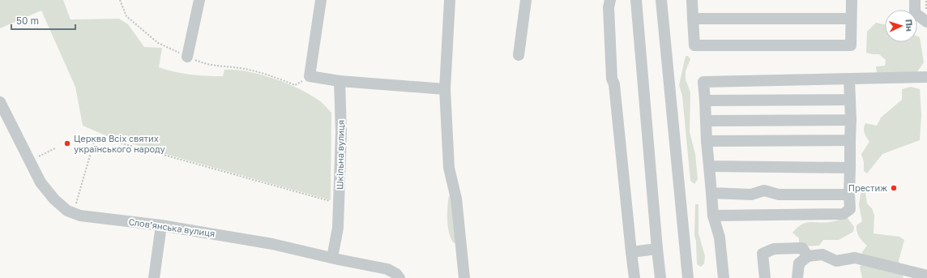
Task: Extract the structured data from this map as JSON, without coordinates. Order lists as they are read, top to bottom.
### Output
{
  "streets": {
    "street": ["Шкільна вулиця", "Словʼянська вулиця"]
  },
  "crossings": [
    ["Шкільна вулиця", "Словʼянська вулиця"]
  ],
  "places": ["Церква Всіх святих українського народу", "Престиж"],
  "scale_bar": "50 m",
  "north": "right"
}
